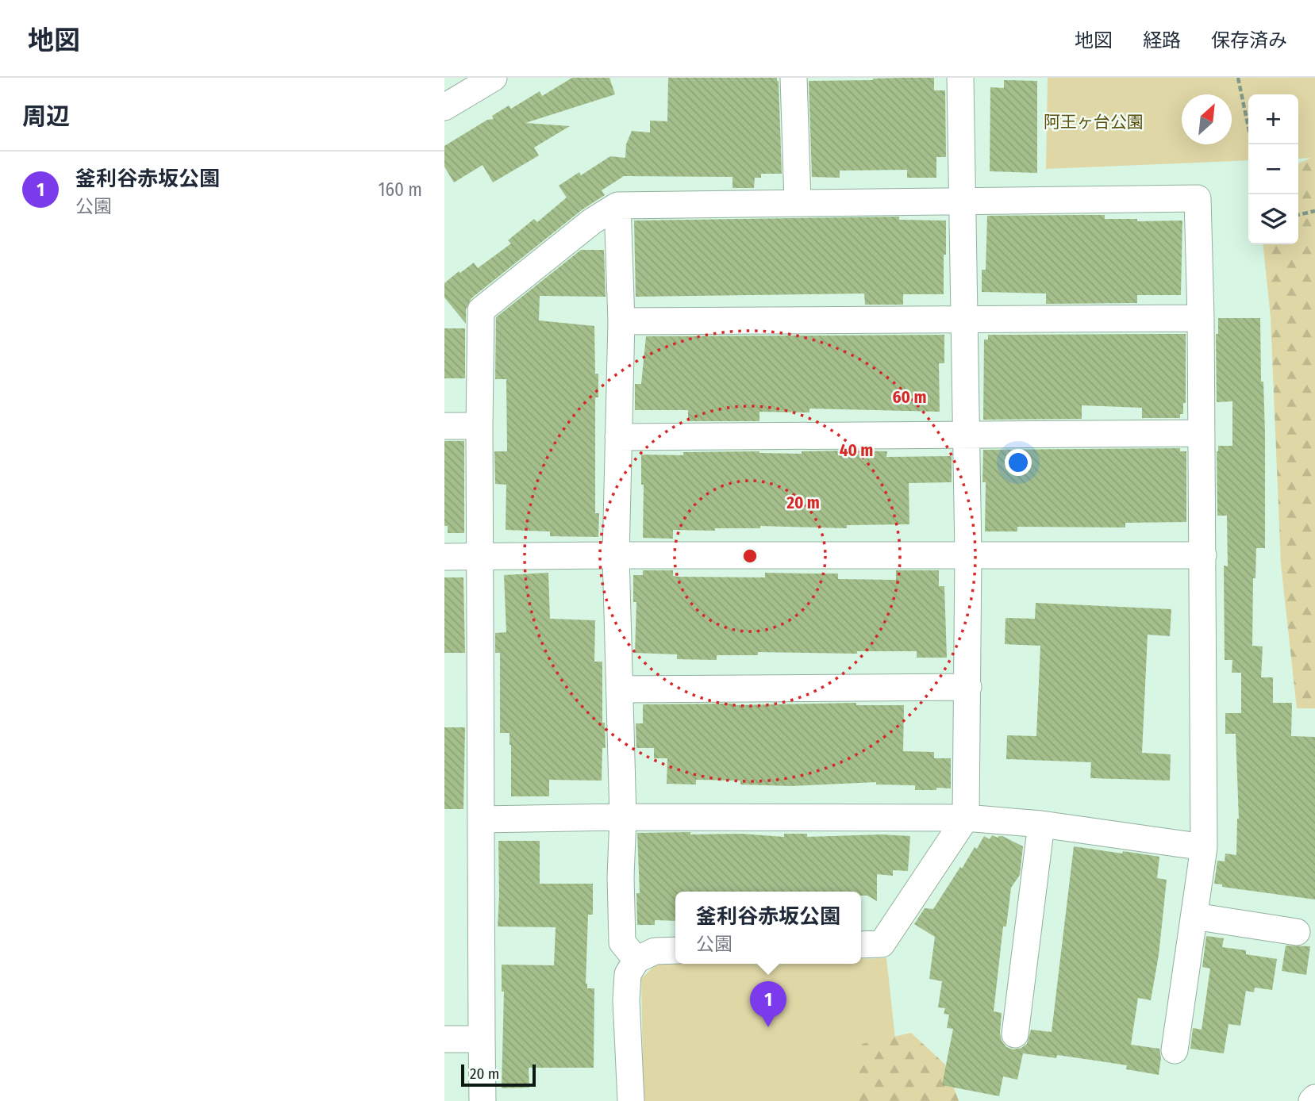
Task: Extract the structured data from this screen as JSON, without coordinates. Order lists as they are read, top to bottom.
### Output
{
  "parks": ["阿王ヶ台公園"],
  "scale_bar": "20 m",
  "north": "top right",
  "page": {
    "header": "地図",
    "nav": ["地図", "経路", "保存済み"],
    "heading": "周辺",
    "map_buttons": ["+", "−"],
    "list": [
      {
        "mark": "1",
        "name": "釜利谷赤坂公園",
        "note": "公園",
        "value": "160 m"
      }
    ],
    "popup": ["釜利谷赤坂公園", "公園"],
    "pins": "1",
    "scale": "20 m"
  },
  "rings": ["60 m", "40 m", "20 m"]
}
